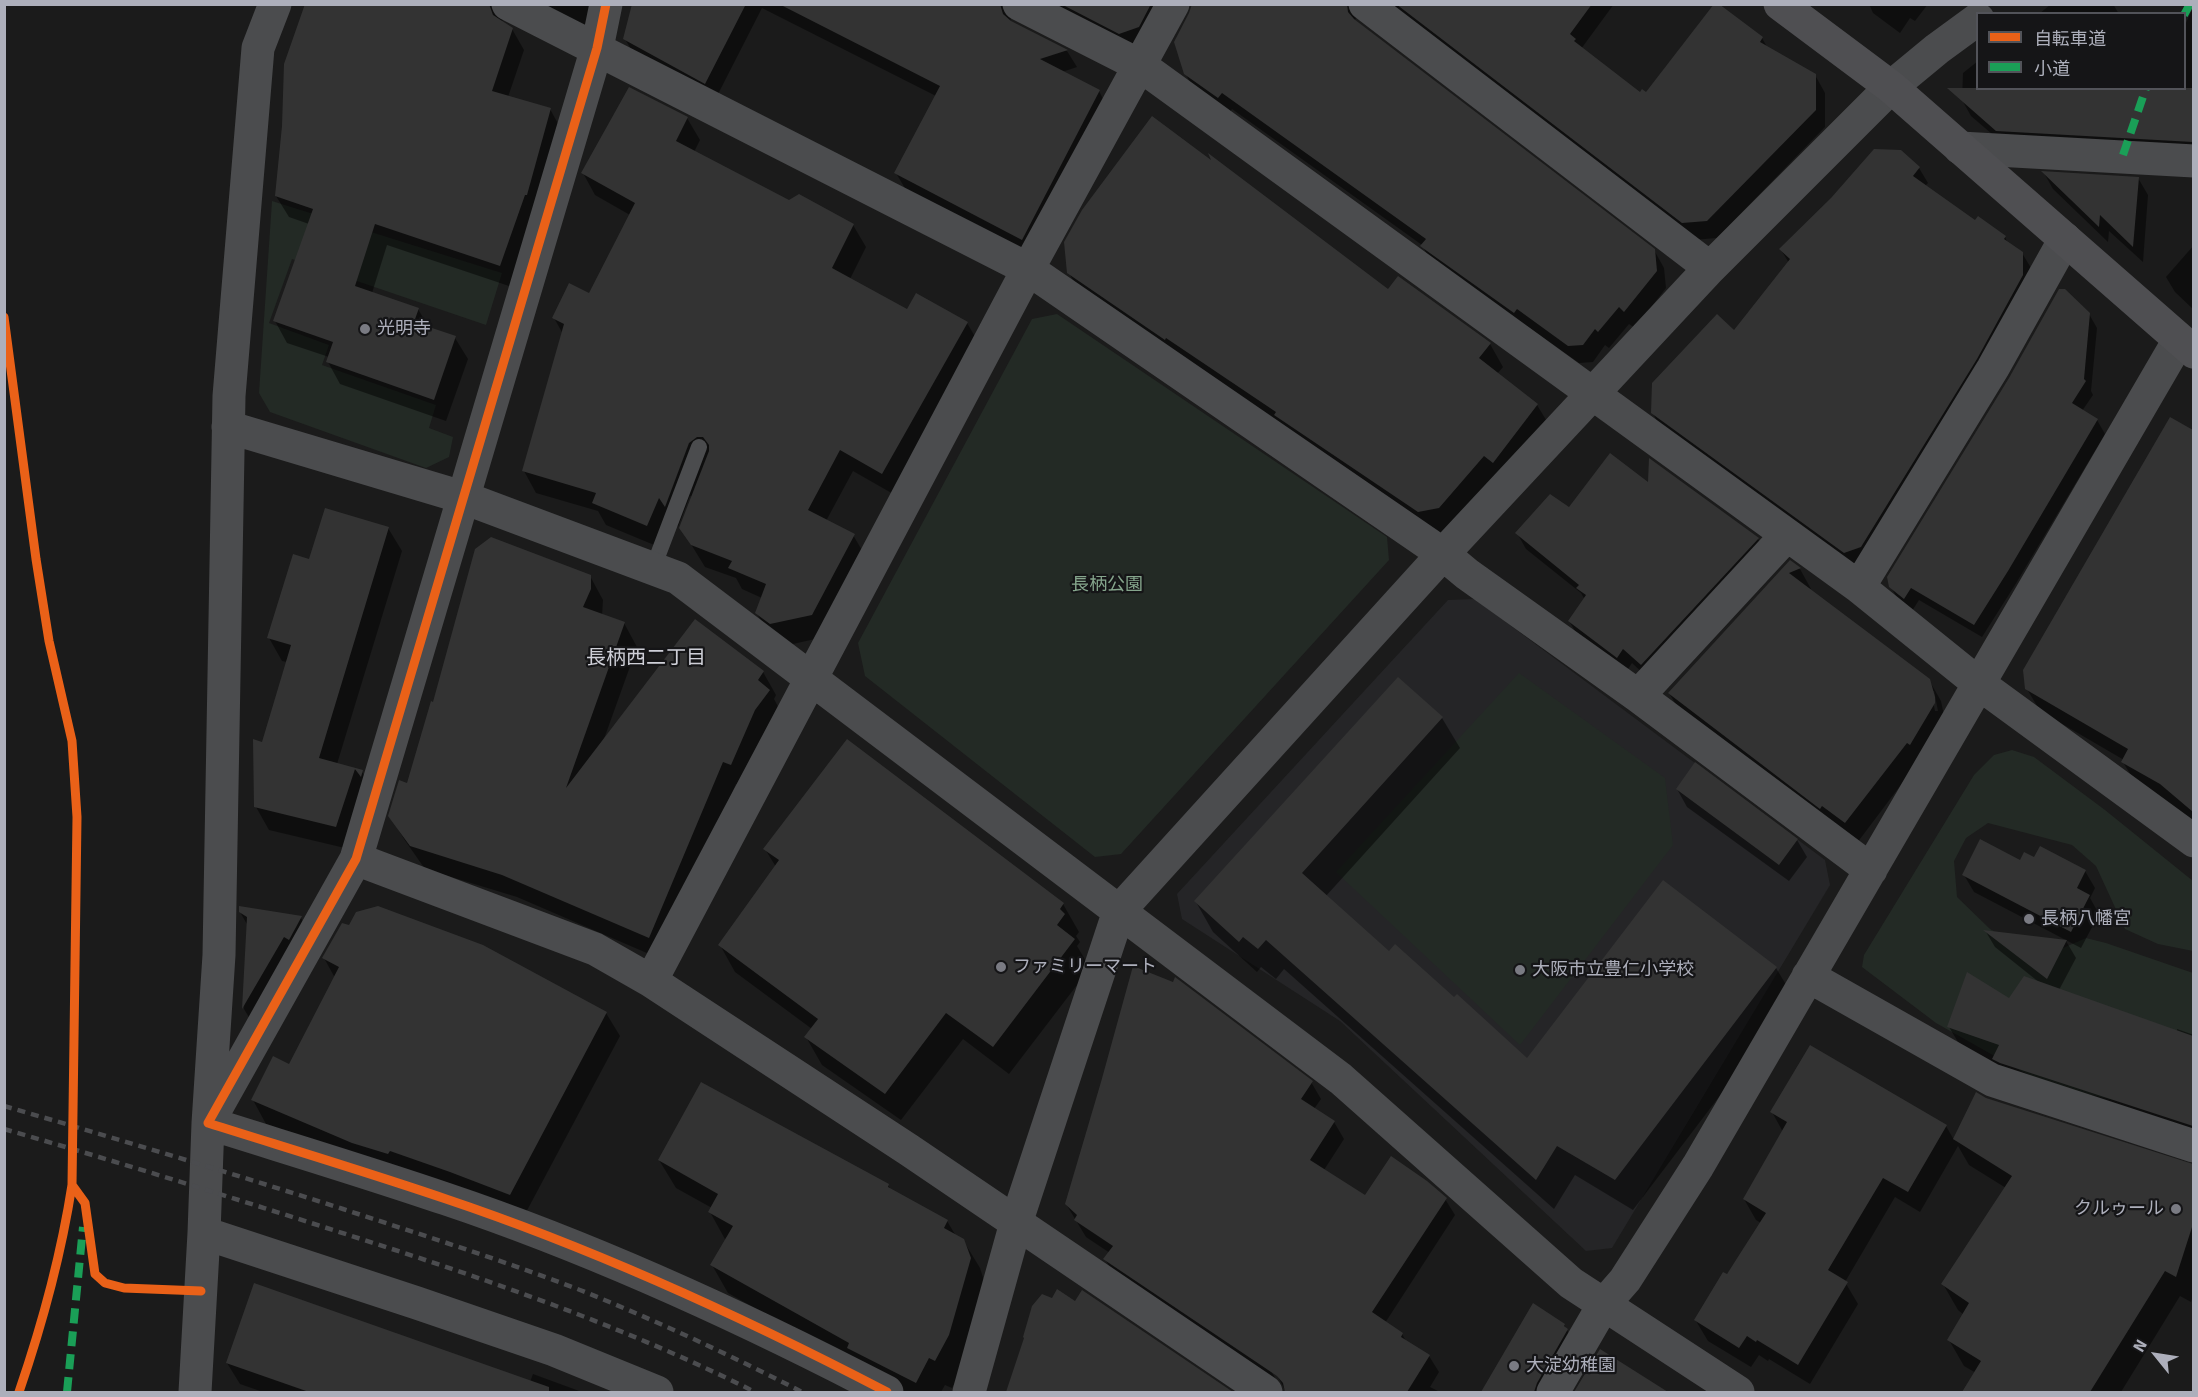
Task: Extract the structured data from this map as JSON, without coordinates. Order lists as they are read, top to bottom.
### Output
{
  "districts": ["長柄西二丁目"],
  "parks": ["長柄公園"],
  "places": [
    "光明寺",
    "長柄八幡宮",
    "ファミリーマート",
    "大阪市立豊仁小学校",
    "クルゥール",
    "大淀幼稚園"
  ],
  "legend": ["自転車道", "小道"],
  "north": "top left"
}
